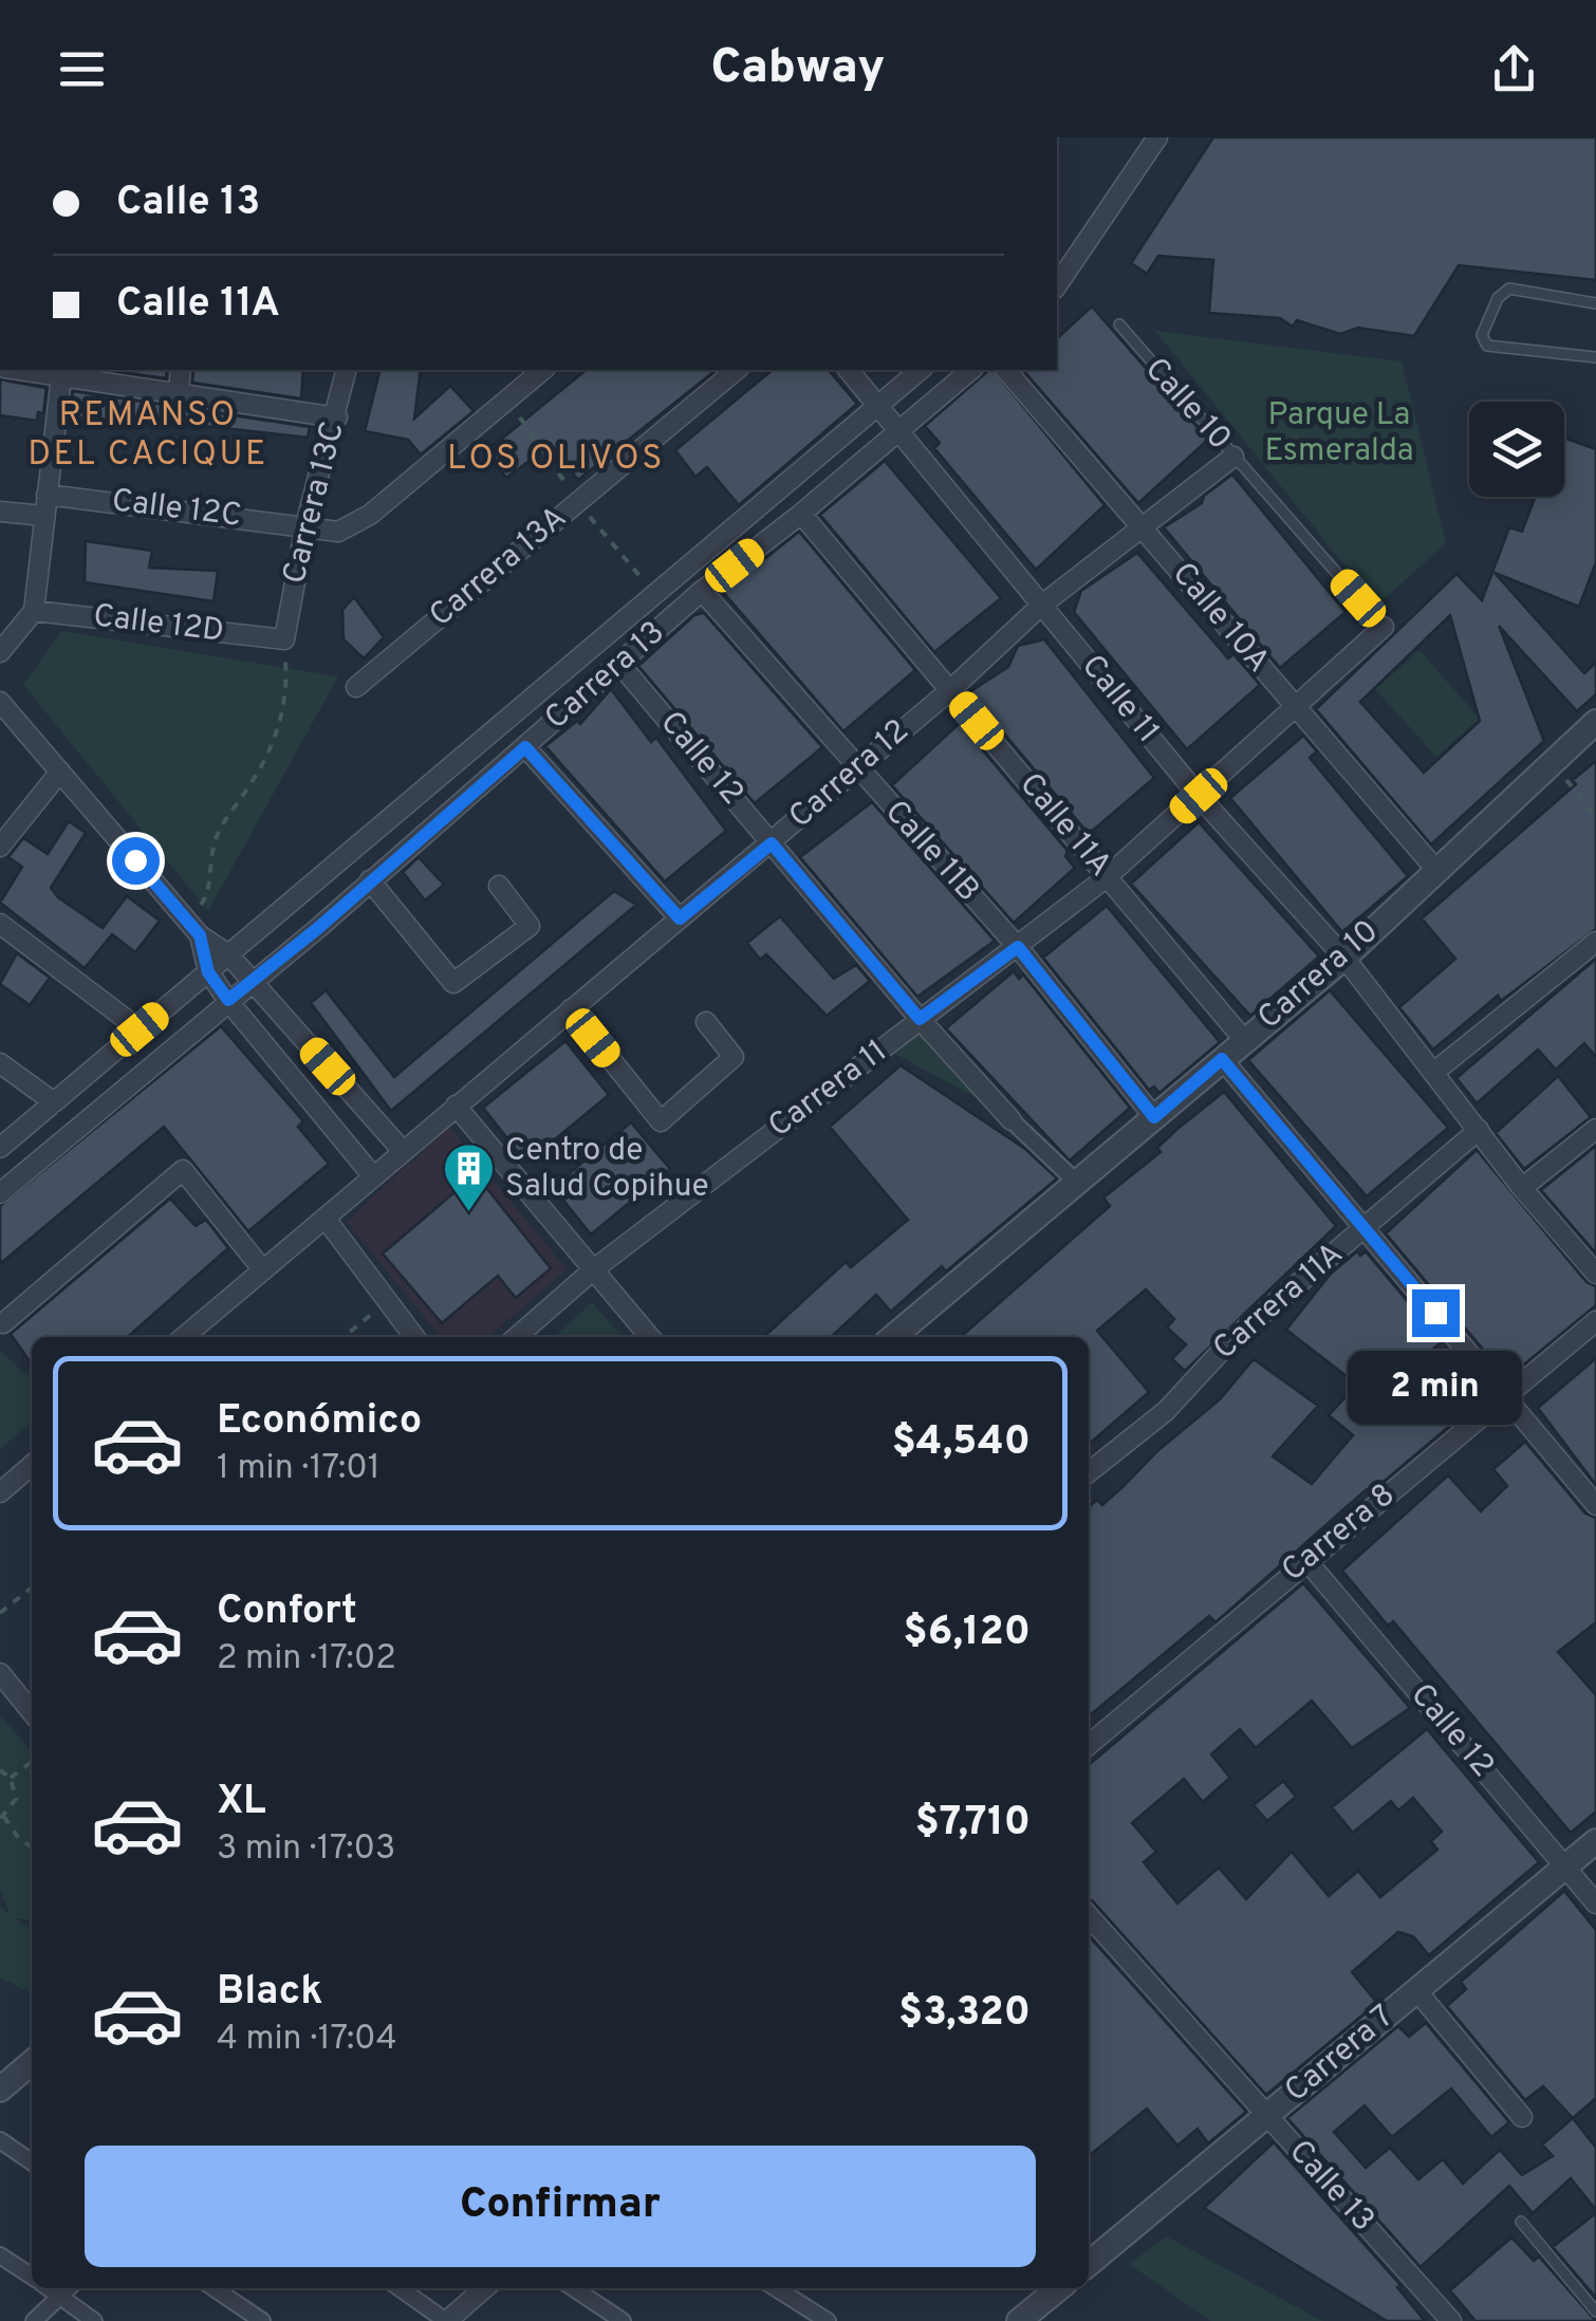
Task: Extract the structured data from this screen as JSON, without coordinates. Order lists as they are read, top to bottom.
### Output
{
  "streets": {
    "street": [
      "Carrera 13C",
      "Calle 12C",
      "Carrera 13A",
      "Calle 10A",
      "Calle 12D",
      "Carrera 13",
      "Calle 11",
      "Calle 12",
      "Carrera 12",
      "Calle 11A",
      "Calle 11B",
      "Carrera 10",
      "Carrera 11",
      "Carrera 11A",
      "Carrera 8",
      "Carrera 7",
      "Calle 13"
    ],
    "lane": ["Calle 10"]
  },
  "crossings": [
    ["Calle 10", "Carrera 12"],
    ["Calle 10", "Carrera 11"],
    ["Carrera 13C", "Calle 12C"],
    ["Carrera 13C", "Calle 12D"],
    ["Calle 10A", "Carrera 12"],
    ["Calle 10A", "Carrera 10"],
    ["Calle 10A", "Carrera 11"],
    ["Carrera 13", "Calle 11"],
    ["Carrera 13", "Calle 12"],
    ["Carrera 13", "Calle 11A"],
    ["Carrera 13", "Calle 11B"],
    ["Calle 11", "Carrera 12"],
    ["Calle 11", "Carrera 10"],
    ["Calle 11", "Carrera 11"],
    ["Calle 11", "Carrera 11A"],
    ["Calle 12", "Carrera 12"],
    ["Calle 12", "Carrera 10"],
    ["Calle 12", "Carrera 11"],
    ["Calle 12", "Carrera 8"],
    ["Calle 12", "Carrera 7"],
    ["Carrera 12", "Calle 11A"],
    ["Carrera 12", "Calle 11B"],
    ["Calle 11A", "Carrera 10"],
    ["Calle 11A", "Carrera 11"],
    ["Calle 11B", "Carrera 10"],
    ["Calle 11B", "Carrera 11"],
    ["Carrera 7", "Calle 13"]
  ],
  "districts": ["REMANSO DEL CACIQUE", "LOS OLIVOS"],
  "parks": ["Parque La Esmeralda"],
  "places": {
    "building": ["Centro de Salud Copihue"]
  },
  "page": {
    "header": "Cabway",
    "banner": ["Calle 13", "Calle 11A"],
    "bubble": "2 min",
    "list": [
      {
        "name": "Económico",
        "note": "1 min · 17:01",
        "value": "$4,540"
      },
      {
        "name": "Confort",
        "note": "2 min · 17:02",
        "value": "$6,120"
      },
      {
        "name": "XL",
        "note": "3 min · 17:03",
        "value": "$7,710"
      },
      {
        "name": "Black",
        "note": "4 min · 17:04",
        "value": "$3,320"
      }
    ],
    "buttons": "Confirmar"
  }
}
